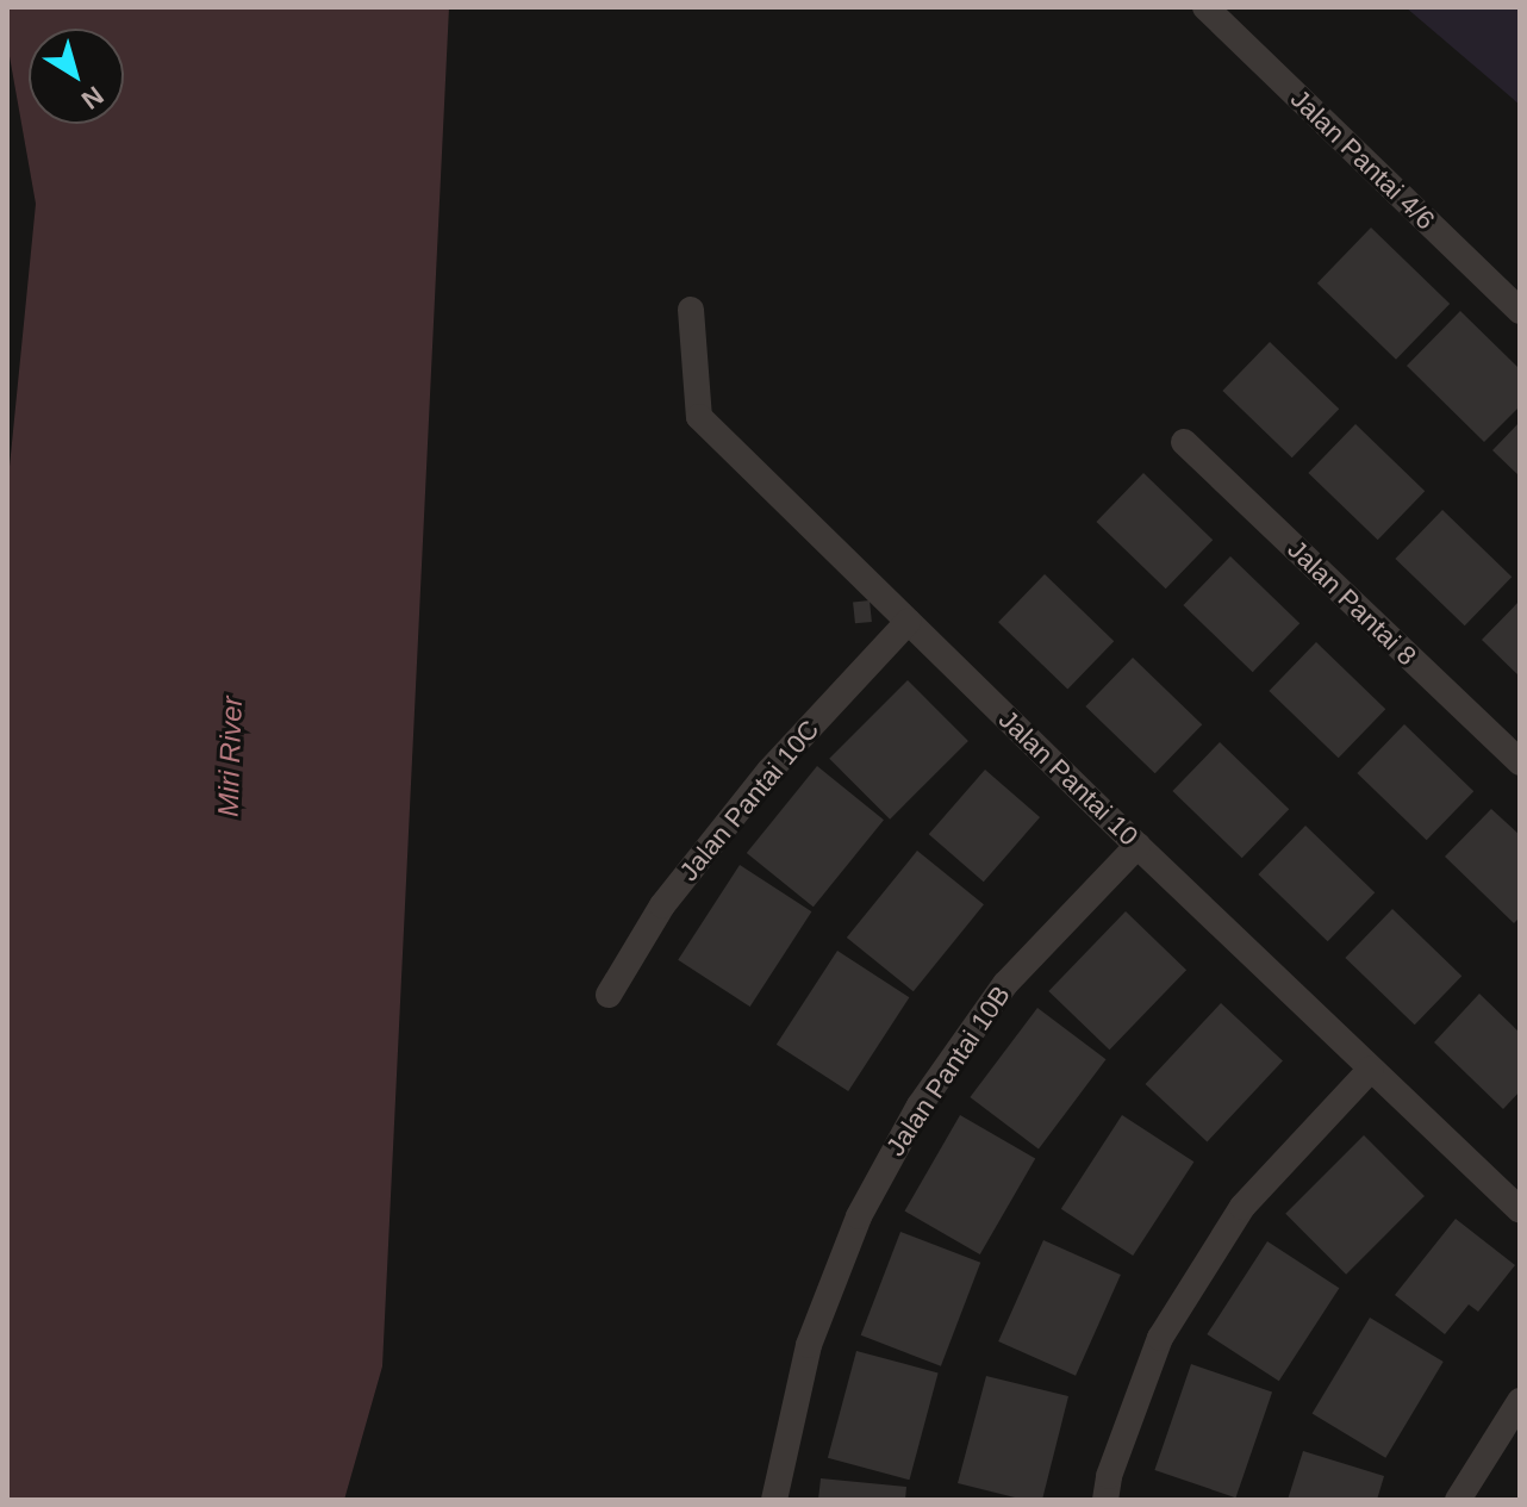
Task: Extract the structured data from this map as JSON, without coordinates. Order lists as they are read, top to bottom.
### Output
{
  "streets": {
    "street": [
      "Jalan Pantai 4/6",
      "Jalan Pantai 8",
      "Jalan Pantai 10",
      "Jalan Pantai 10C",
      "Jalan Pantai 10B"
    ]
  },
  "crossings": [
    ["Jalan Pantai 10", "Jalan Pantai 10C"],
    ["Jalan Pantai 10", "Jalan Pantai 10B"]
  ],
  "water": ["Miri River"],
  "north": "bottom right"
}
